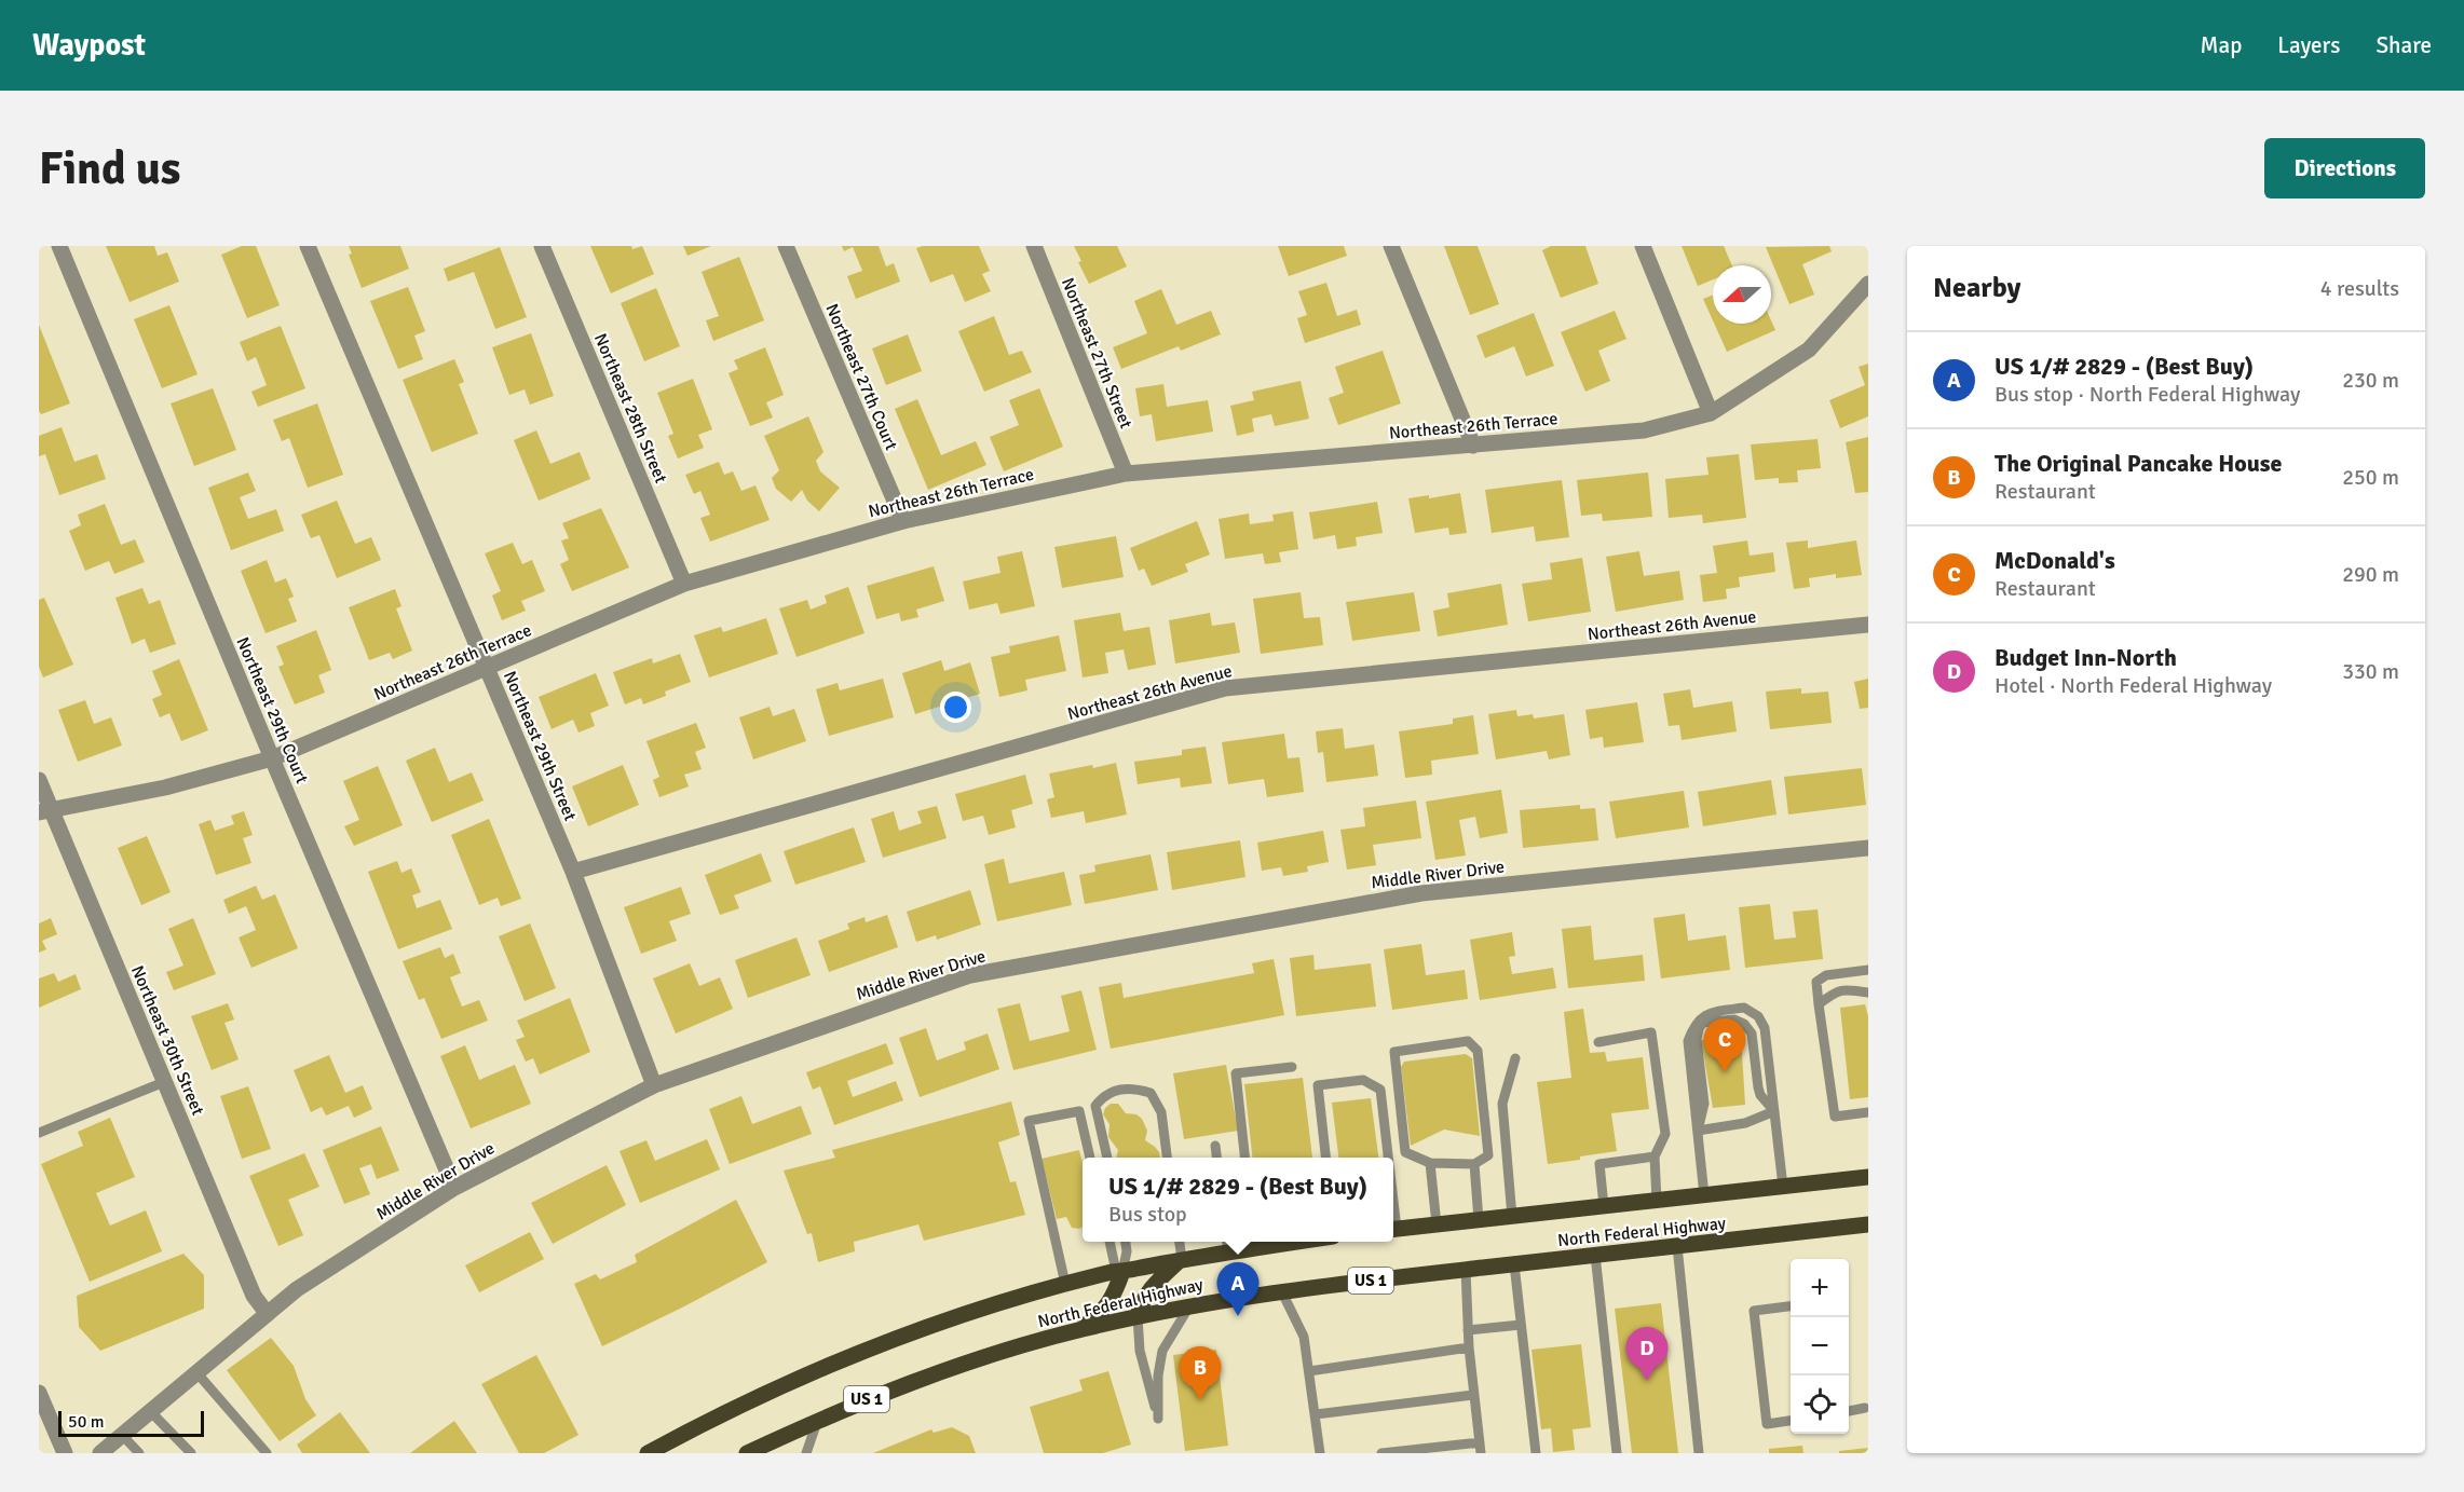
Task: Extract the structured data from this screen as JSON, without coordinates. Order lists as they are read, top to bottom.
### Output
{
  "streets": {
    "main road": ["North Federal Highway", "US 1"],
    "street": [
      "Northeast 27th Street",
      "Northeast 27th Court",
      "Northeast 28th Street",
      "Northeast 26th Terrace",
      "Northeast 26th Avenue",
      "Northeast 29th Court",
      "Northeast 29th Street",
      "Middle River Drive",
      "Northeast 30th Street"
    ]
  },
  "crossings": [
    ["Northeast 27th Street", "Northeast 26th Terrace"],
    ["Northeast 27th Court", "Northeast 26th Terrace"],
    ["Northeast 28th Street", "Northeast 26th Terrace"],
    ["Northeast 26th Terrace", "Northeast 29th Court"],
    ["Northeast 26th Terrace", "Northeast 29th Street"],
    ["Northeast 26th Terrace", "Northeast 30th Street"],
    ["Northeast 26th Avenue", "Northeast 29th Street"],
    ["Northeast 29th Court", "Middle River Drive"],
    ["Northeast 29th Street", "Middle River Drive"],
    ["Middle River Drive", "Northeast 30th Street"]
  ],
  "scale_bar": "50 m",
  "north": "left",
  "page": {
    "header": "Waypost",
    "nav": ["Map", "Layers", "Share"],
    "buttons": "Directions",
    "title": "Find us",
    "heading": ["Nearby", "4 results"],
    "list": [
      {
        "mark": "A",
        "name": "US 1/# 2829 - (Best Buy)",
        "note": "Bus stop · North Federal Highway",
        "value": "230 m"
      },
      {
        "mark": "B",
        "name": "The Original Pancake House",
        "note": "Restaurant",
        "value": "250 m"
      },
      {
        "mark": "C",
        "name": "McDonald's",
        "note": "Restaurant",
        "value": "290 m"
      },
      {
        "mark": "D",
        "name": "Budget Inn-North",
        "note": "Hotel · North Federal Highway",
        "value": "330 m"
      }
    ],
    "pins": [
      "C",
      "A",
      "D",
      "B"
    ],
    "popup": ["US 1/# 2829 - (Best Buy)", "Bus stop"],
    "map_buttons": ["+", "−"],
    "scale": "50 m"
  }
}
